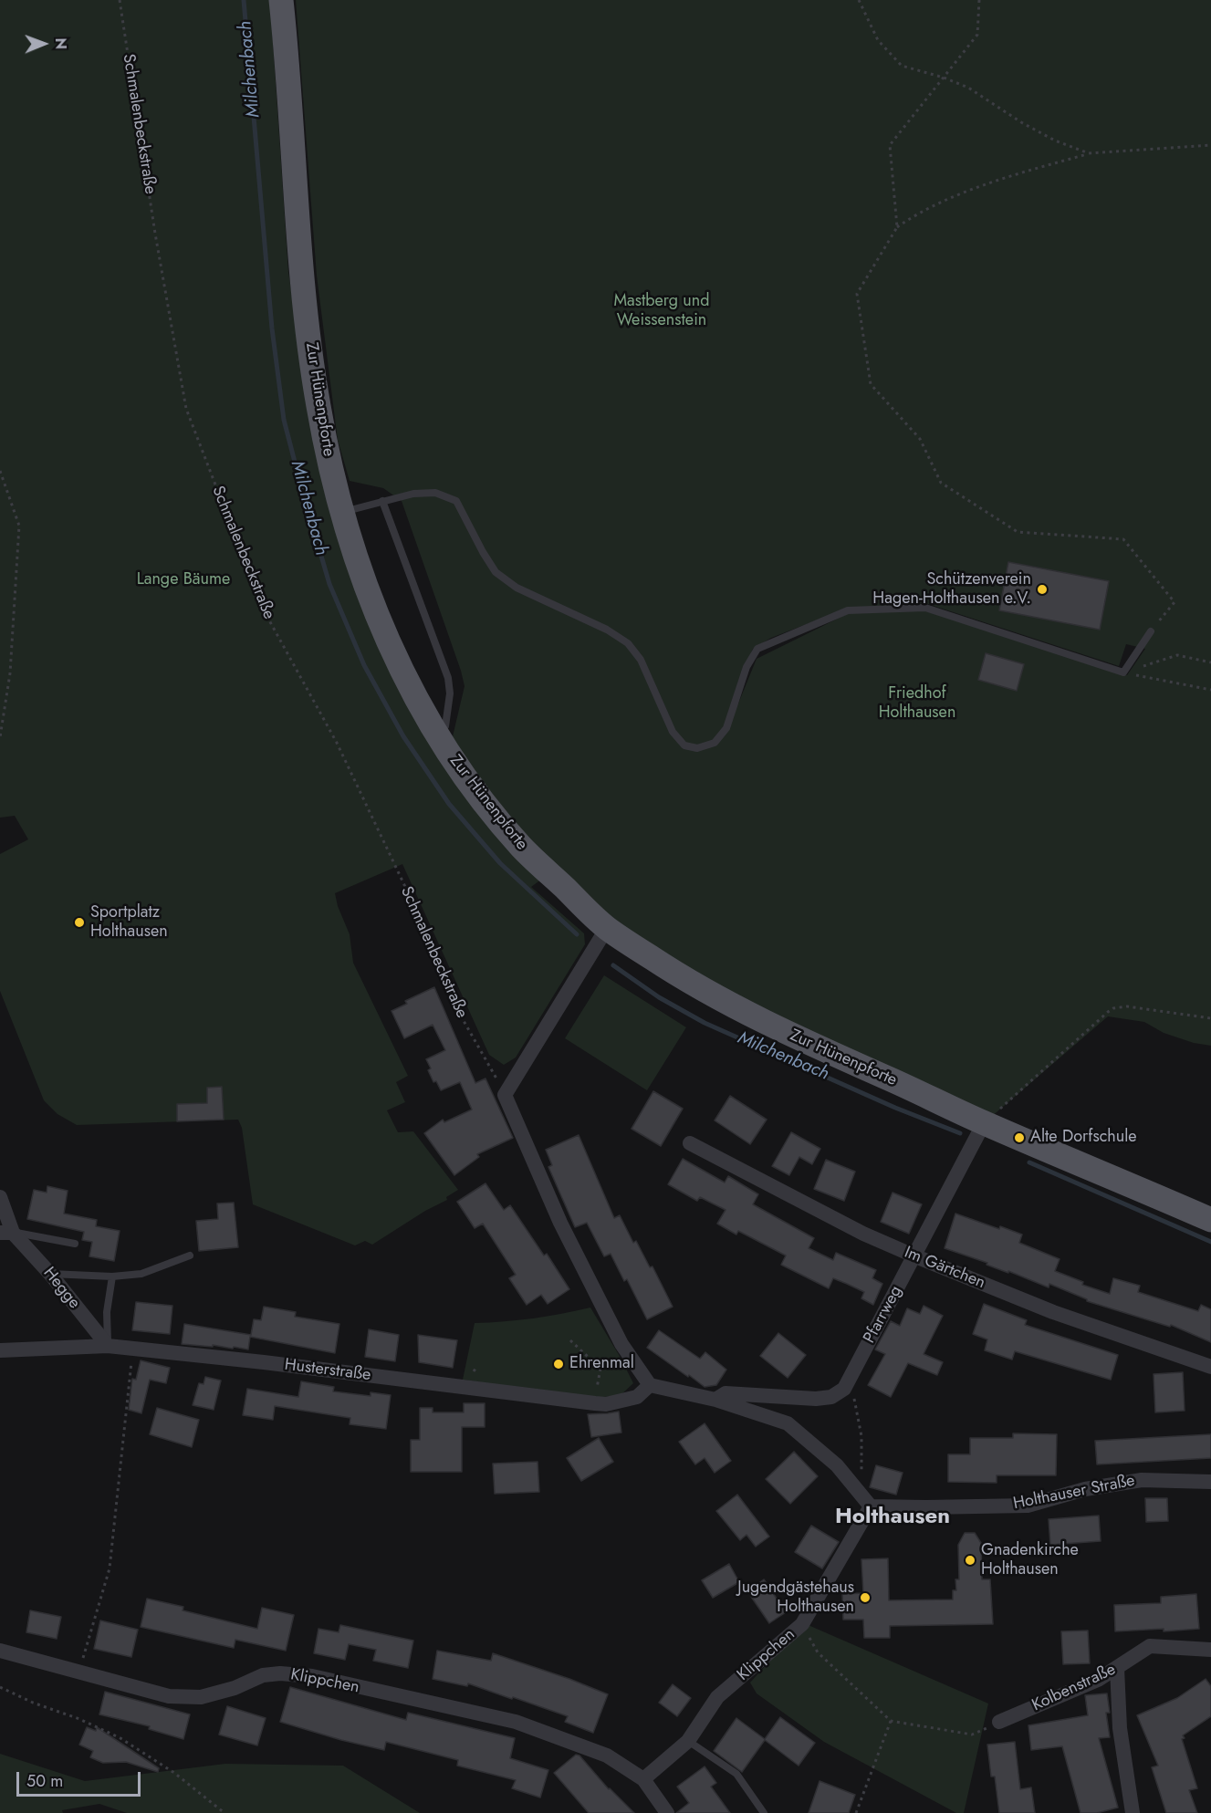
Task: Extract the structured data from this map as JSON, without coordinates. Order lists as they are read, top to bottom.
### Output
{
  "streets": {
    "main road": ["Zur Hünenpforte"],
    "street": [
      "Im Gärtchen",
      "Hegge",
      "Pfarrweg",
      "Husterstraße",
      "Holthauser Straße",
      "Klippchen",
      "Kolbenstraße"
    ],
    "path": ["Schmalenbeckstraße"]
  },
  "crossings": [
    ["Zur Hünenpforte", "Pfarrweg"],
    ["Im Gärtchen", "Pfarrweg"],
    ["Hegge", "Husterstraße"],
    ["Holthauser Straße", "Klippchen"]
  ],
  "districts": ["Holthausen"],
  "water": ["Milchenbach"],
  "parks": ["Mastberg und Weissenstein", "Lange Bäume", "Friedhof Holthausen"],
  "places": [
    "Schützenverein Hagen-Holthausen e.V.",
    "Sportplatz Holthausen",
    "Alte Dorfschule",
    "Ehrenmal",
    "Gnadenkirche Holthausen",
    "Jugendgästehaus Holthausen"
  ],
  "scale_bar": "50 m",
  "north": "right"
}
